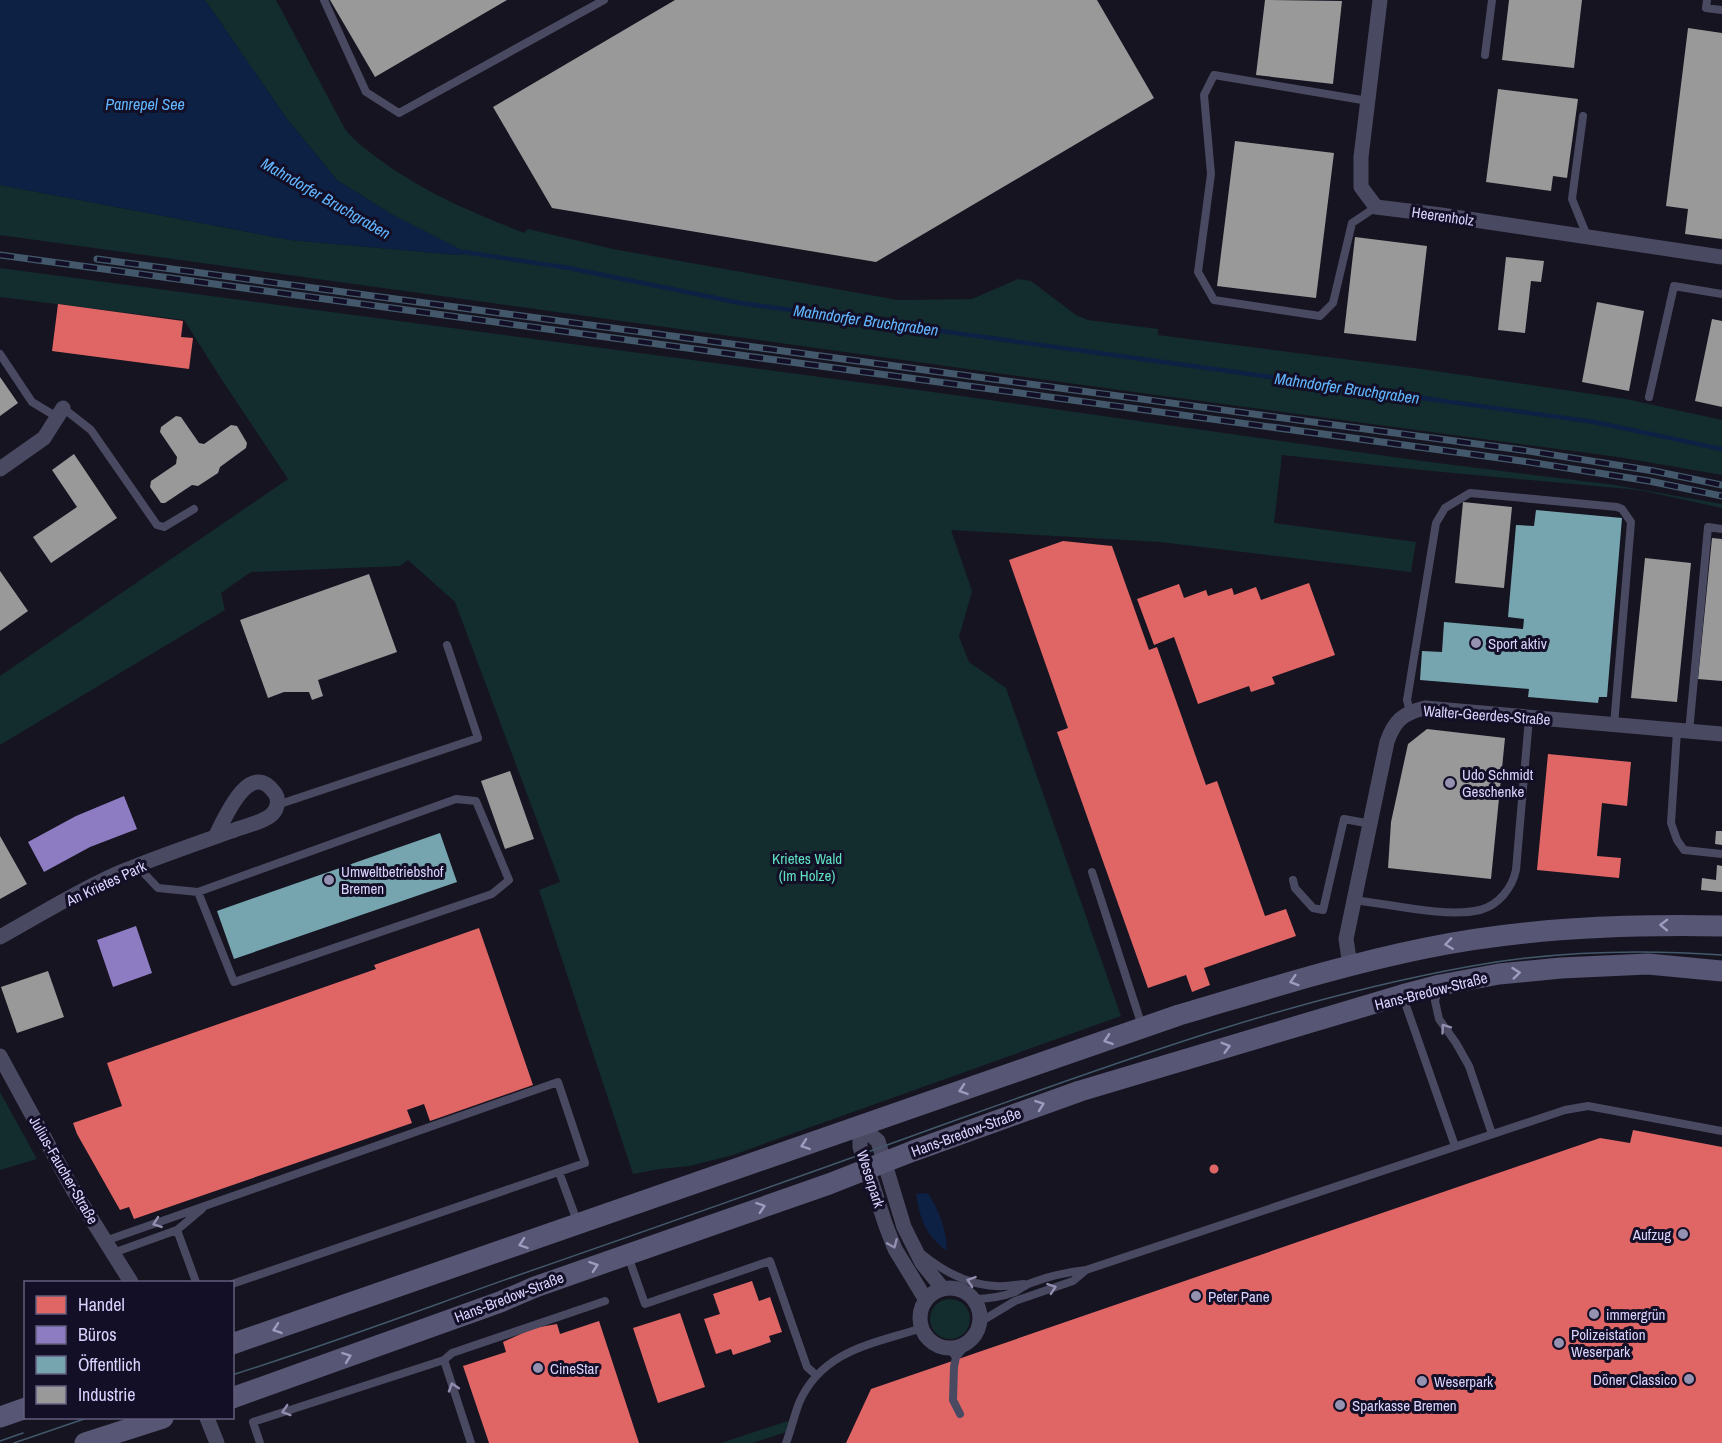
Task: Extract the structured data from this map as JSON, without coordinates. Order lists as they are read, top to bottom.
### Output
{
  "streets": {
    "main road": ["Hans-Bredow-Straße"],
    "street": [
      "Heerenholz",
      "Walter-Geerdes-Straße",
      "An Krietes Park",
      "Julius-Faucher-Straße",
      "Weserpark"
    ]
  },
  "crossings": [
    ["Hans-Bredow-Straße", "Weserpark"]
  ],
  "water": ["Panrepel See", "Mahndorfer Bruchgraben"],
  "parks": ["Krietes Wald (Im Holze)"],
  "places": [
    "Sport aktiv",
    "Udo Schmidt Geschenke",
    "Umweltbetriebshof Bremen",
    "Aufzug",
    "Peter Pane",
    "immergrün",
    "Polizeistation Weserpark",
    "CineStar",
    "Döner Classico",
    "Weserpark",
    "Sparkasse Bremen"
  ],
  "legend": [
    "Handel",
    "Büros",
    "Öffentlich",
    "Industrie"
  ]
}
